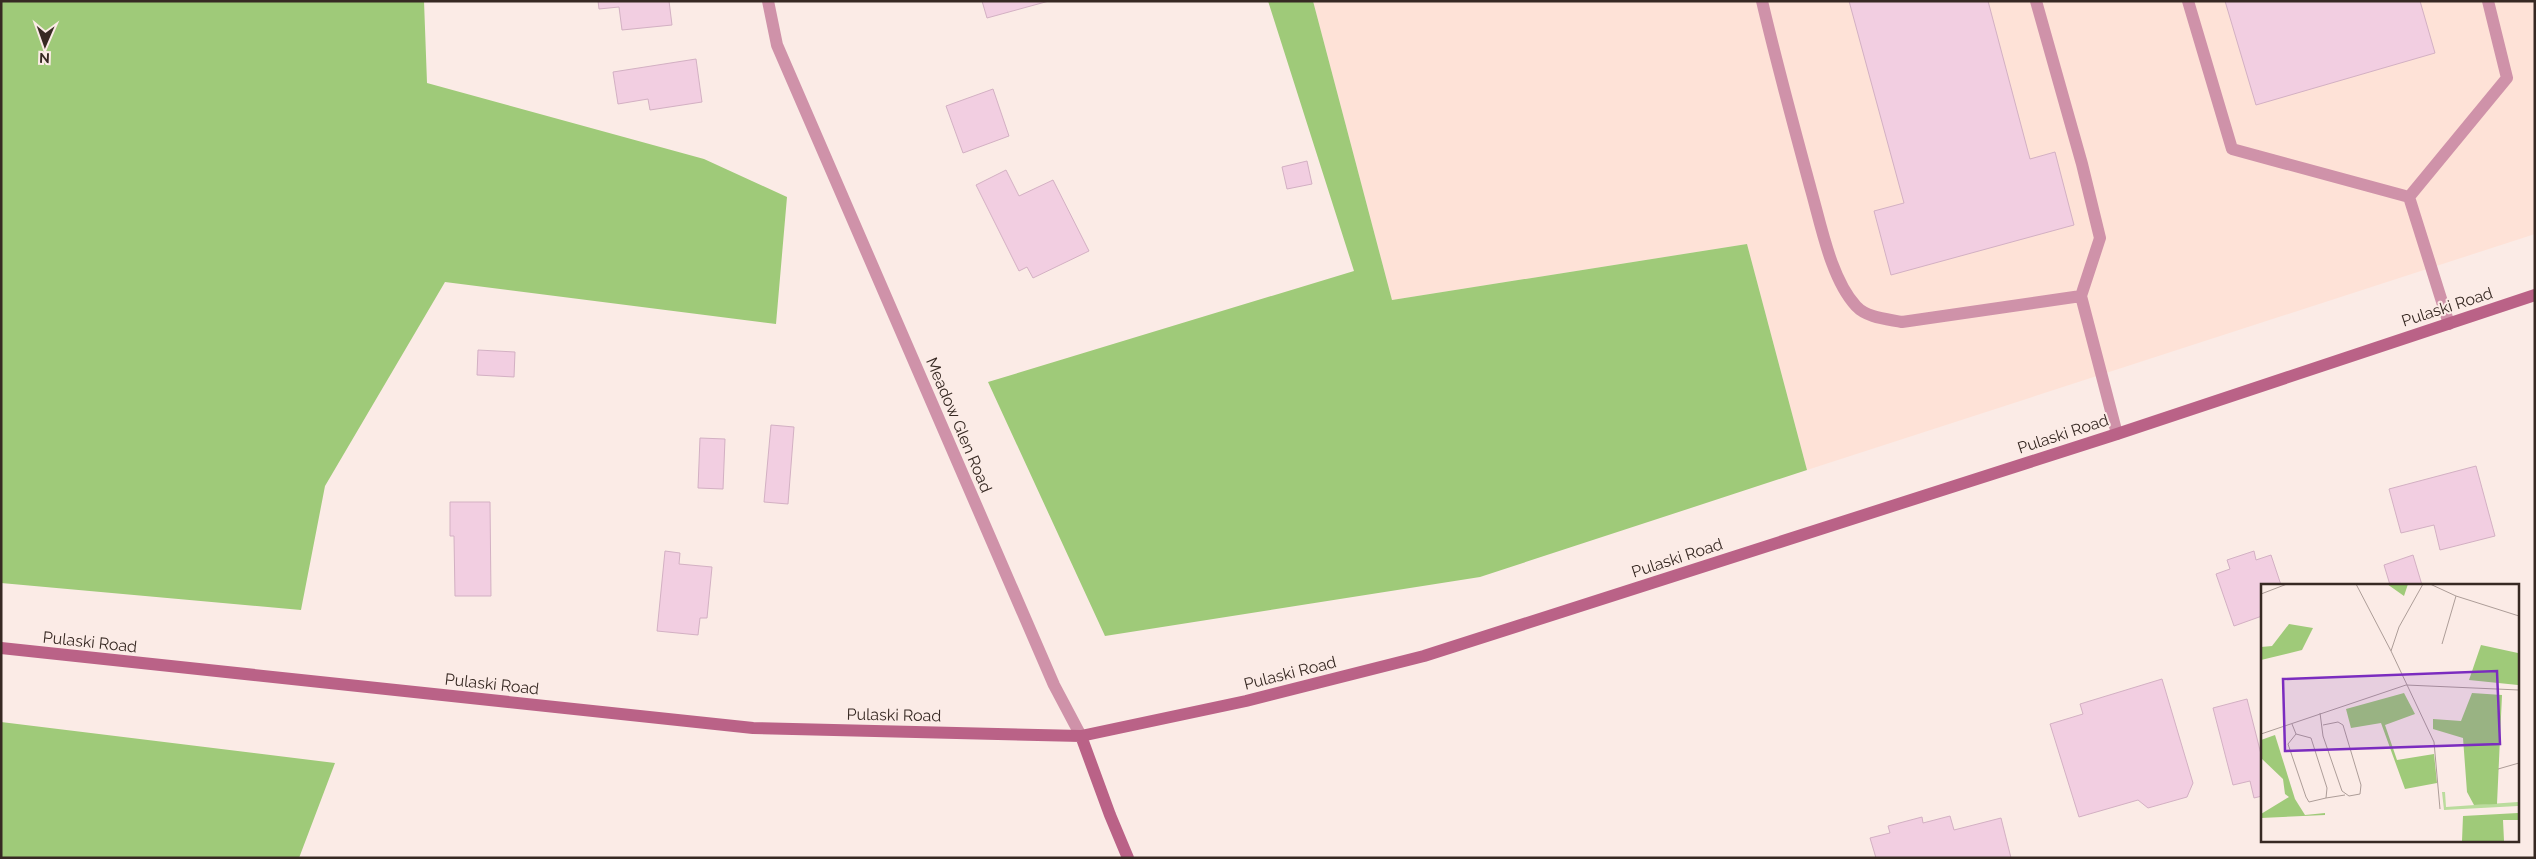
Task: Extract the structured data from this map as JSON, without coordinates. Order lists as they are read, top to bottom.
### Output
{
  "streets": {
    "main road": ["Pulaski Road", "Meadow Glen Road"]
  },
  "crossings": [
    ["Pulaski Road", "Meadow Glen Road"]
  ],
  "north": "bottom"
}
